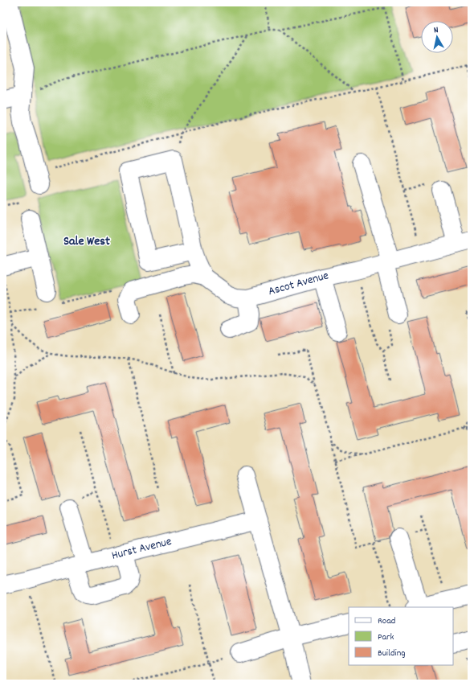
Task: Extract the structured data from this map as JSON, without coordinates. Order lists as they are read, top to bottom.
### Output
{
  "streets": {
    "street": ["Ascot Avenue", "Hurst Avenue"]
  },
  "districts": ["Sale West"],
  "legend": ["Road", "Park", "Building"],
  "north": "top"
}
